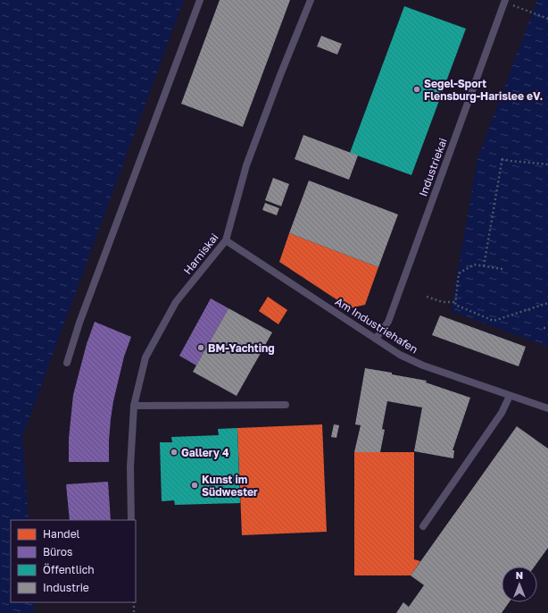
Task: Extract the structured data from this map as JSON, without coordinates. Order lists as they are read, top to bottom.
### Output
{
  "streets": {
    "lane": ["Industriekai", "Harniskai", "Am Industriehafen"]
  },
  "crossings": [
    ["Industriekai", "Am Industriehafen"],
    ["Harniskai", "Am Industriehafen"]
  ],
  "places": [
    "Segel-Sport Flensburg-Harislee eV.",
    "BM-Yachting",
    "Gallery 4",
    "Kunst im Südwester"
  ],
  "legend": [
    "Handel",
    "Büros",
    "Öffentlich",
    "Industrie"
  ],
  "north": "top"
}
